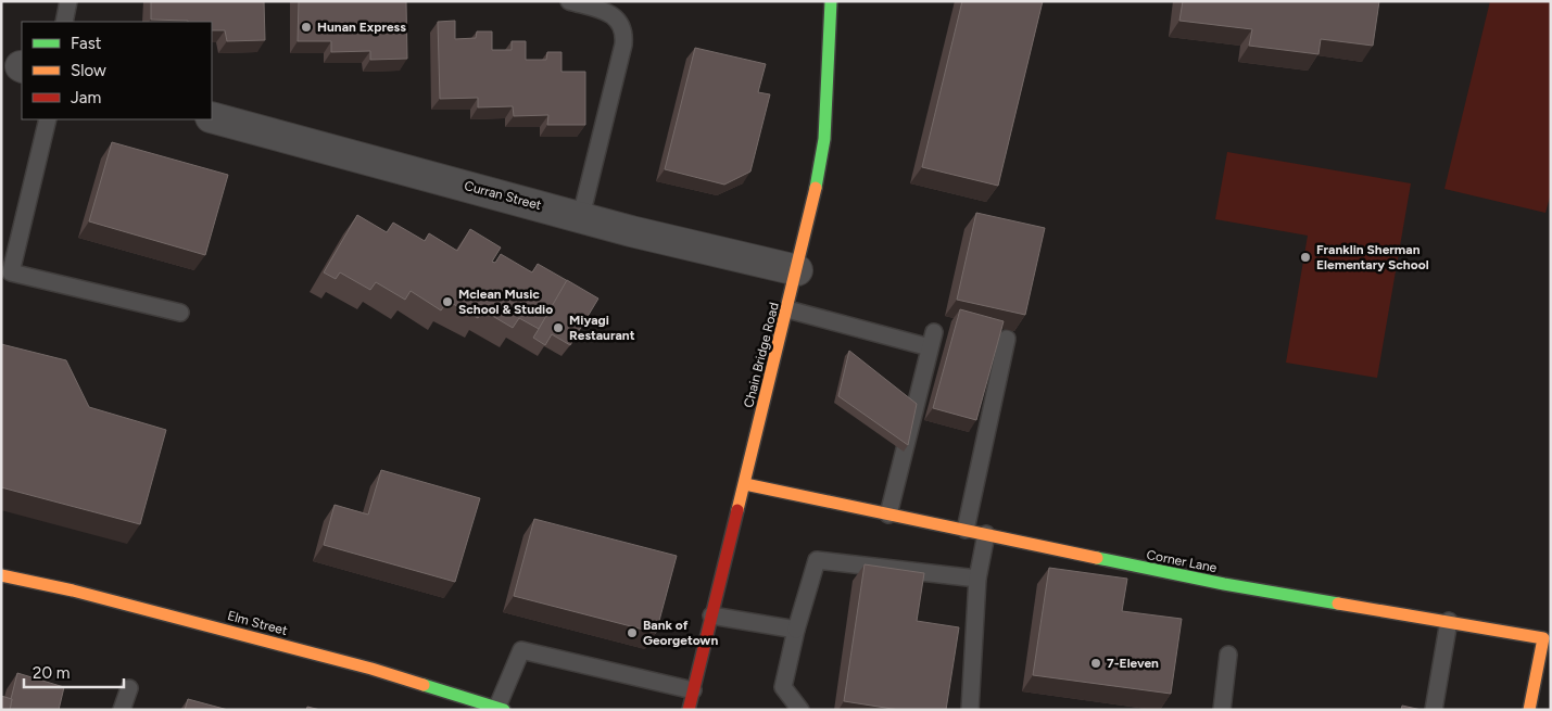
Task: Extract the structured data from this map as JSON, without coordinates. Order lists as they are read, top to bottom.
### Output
{
  "streets": {
    "street": [
      "Curran Street",
      "Chain Bridge Road",
      "Corner Lane",
      "Elm Street"
    ]
  },
  "crossings": [
    ["Curran Street", "Chain Bridge Road"],
    ["Chain Bridge Road", "Corner Lane"]
  ],
  "places": [
    "Hunan Express",
    "Franklin Sherman Elementary School",
    "Mclean Music School & Studio",
    "Miyagi Restaurant",
    "Bank of Georgetown",
    "7-Eleven"
  ],
  "legend": ["Fast", "Slow", "Jam"],
  "scale_bar": "20 m"
}
